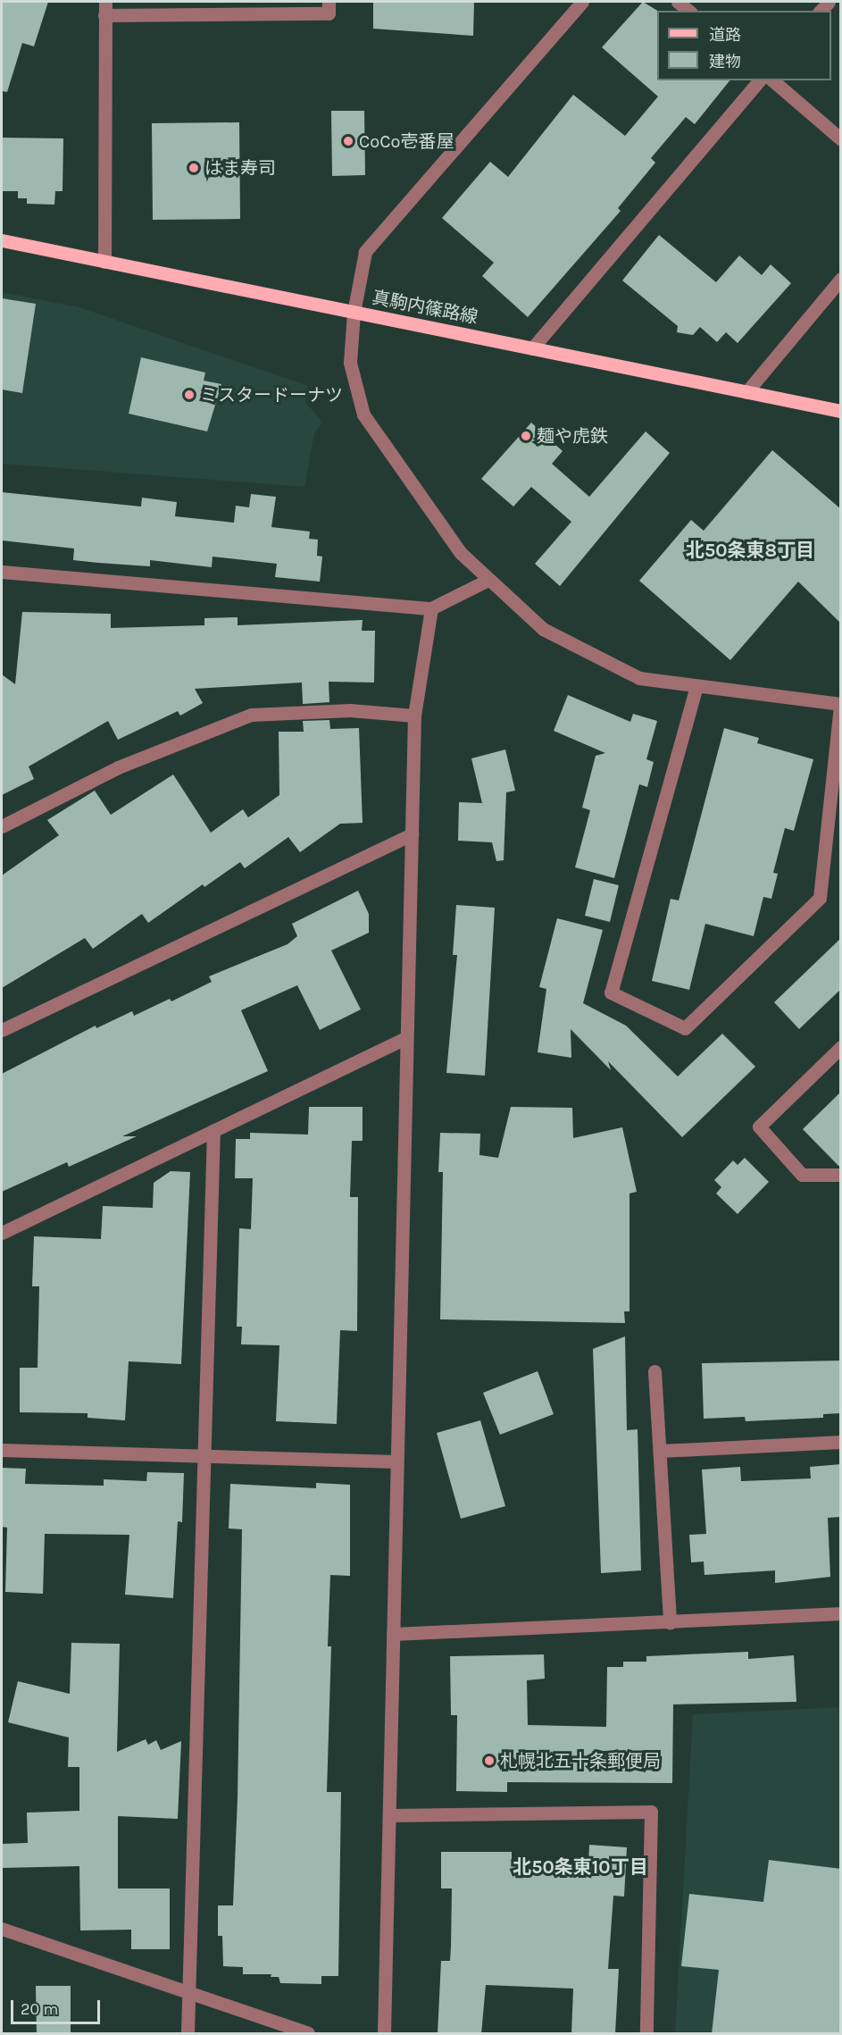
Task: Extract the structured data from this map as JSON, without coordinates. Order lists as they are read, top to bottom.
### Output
{
  "streets": {
    "main road": ["真駒内篠路線"]
  },
  "districts": ["北50条東8丁目", "北50条東10丁目"],
  "places": [
    "CoCo壱番屋",
    "はま寿司",
    "ミスタードーナツ",
    "麺や虎鉄",
    "札幌北五十条郵便局"
  ],
  "legend": ["道路", "建物"],
  "scale_bar": "20 m"
}
